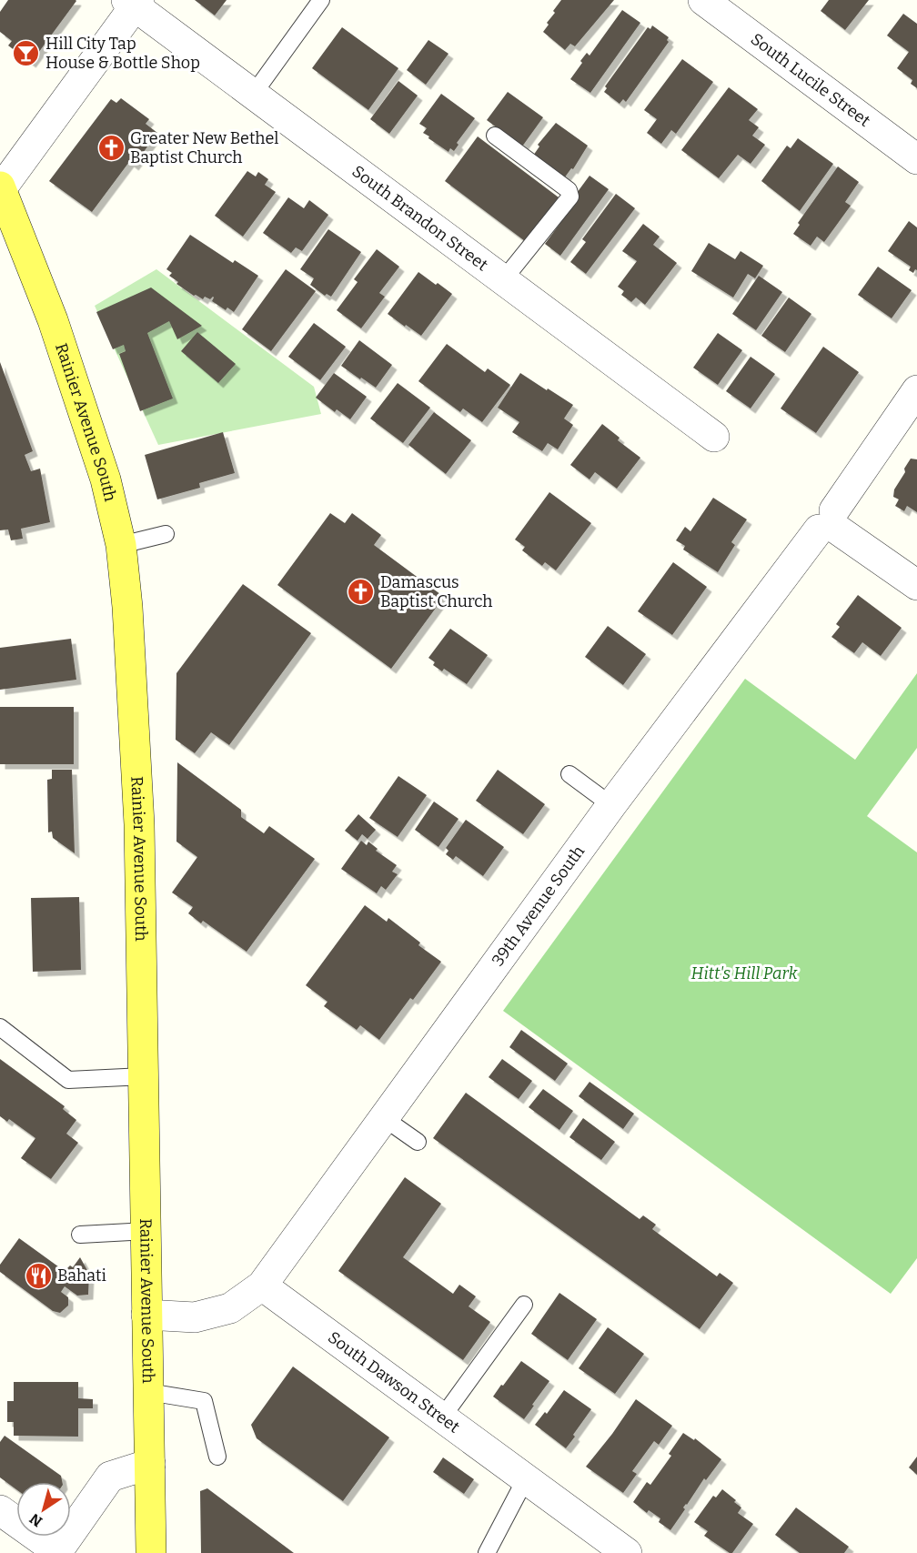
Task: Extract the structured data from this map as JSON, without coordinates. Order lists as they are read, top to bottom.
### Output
{
  "streets": {
    "main road": ["Rainier Avenue South"],
    "street": [
      "South Lucile Street",
      "South Brandon Street",
      "39th Avenue South",
      "South Dawson Street"
    ]
  },
  "crossings": [
    ["39th Avenue South", "South Dawson Street"]
  ],
  "parks": ["Hitt's Hill Park"],
  "places": {
    "bar": ["Hill City Tap House & Bottle Shop"],
    "church": ["Greater New Bethel Baptist Church", "Damascus Baptist Church"],
    "restaurant": ["Bahati"]
  },
  "north": "bottom left"
}
